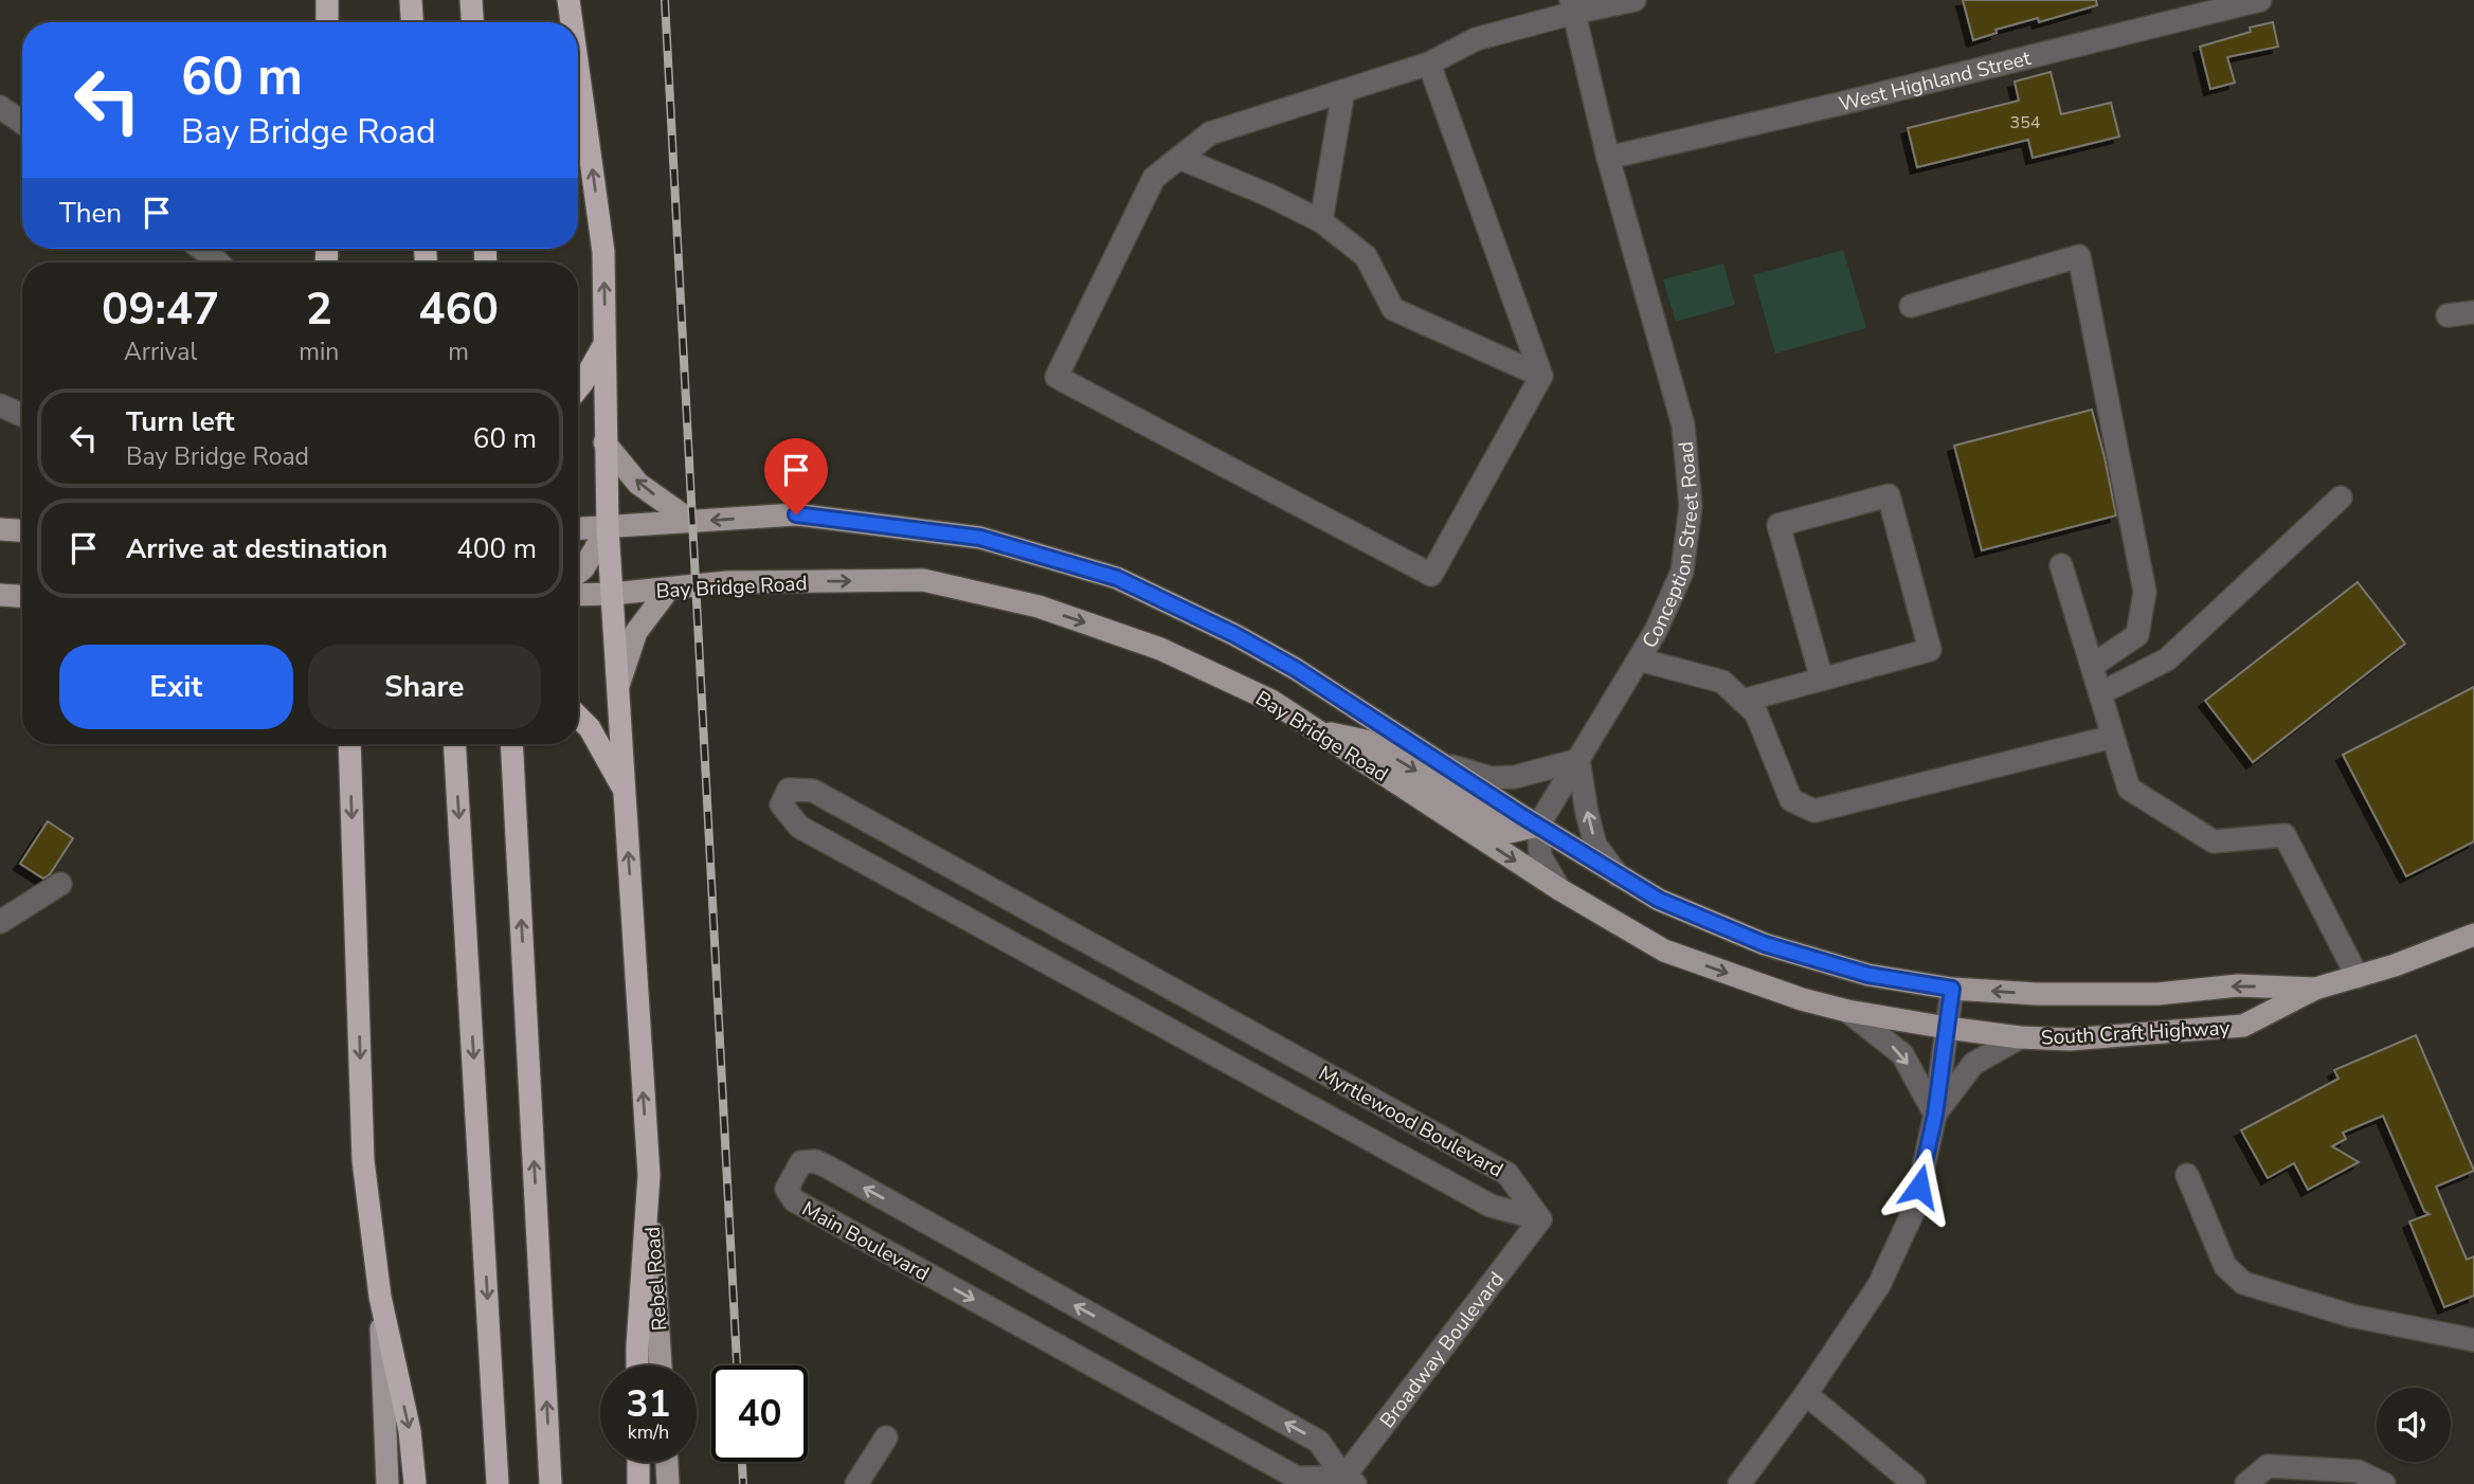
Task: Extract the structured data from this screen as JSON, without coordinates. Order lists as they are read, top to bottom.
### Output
{
  "streets": {
    "main road": ["Bay Bridge Road", "South Craft Highway", "Rebel Road"],
    "street": [
      "West Highland Street",
      "Conception Street Road",
      "Myrtlewood Boulevard",
      "Main Boulevard",
      "Broadway Boulevard"
    ]
  },
  "crossings": [
    ["West Highland Street", "Conception Street Road"],
    ["Conception Street Road", "Bay Bridge Road"],
    ["Bay Bridge Road", "South Craft Highway"],
    ["Myrtlewood Boulevard", "Broadway Boulevard"],
    ["Main Boulevard", "Broadway Boulevard"]
  ],
  "house_numbers": ["354"],
  "page": {
    "turn": ["60 m", "Bay Bridge Road"],
    "then": "Then",
    "eta": [
      "09:47",
      "Arrival",
      "2",
      "min",
      "460",
      "m"
    ],
    "list": [
      {
        "name": "Turn left",
        "note": "Bay Bridge Road",
        "value": "60 m"
      },
      {
        "name": "Arrive at destination",
        "value": "400 m"
      }
    ],
    "buttons": ["Exit", "Share"],
    "speed": "31 km/h",
    "limit": "40"
  }
}
